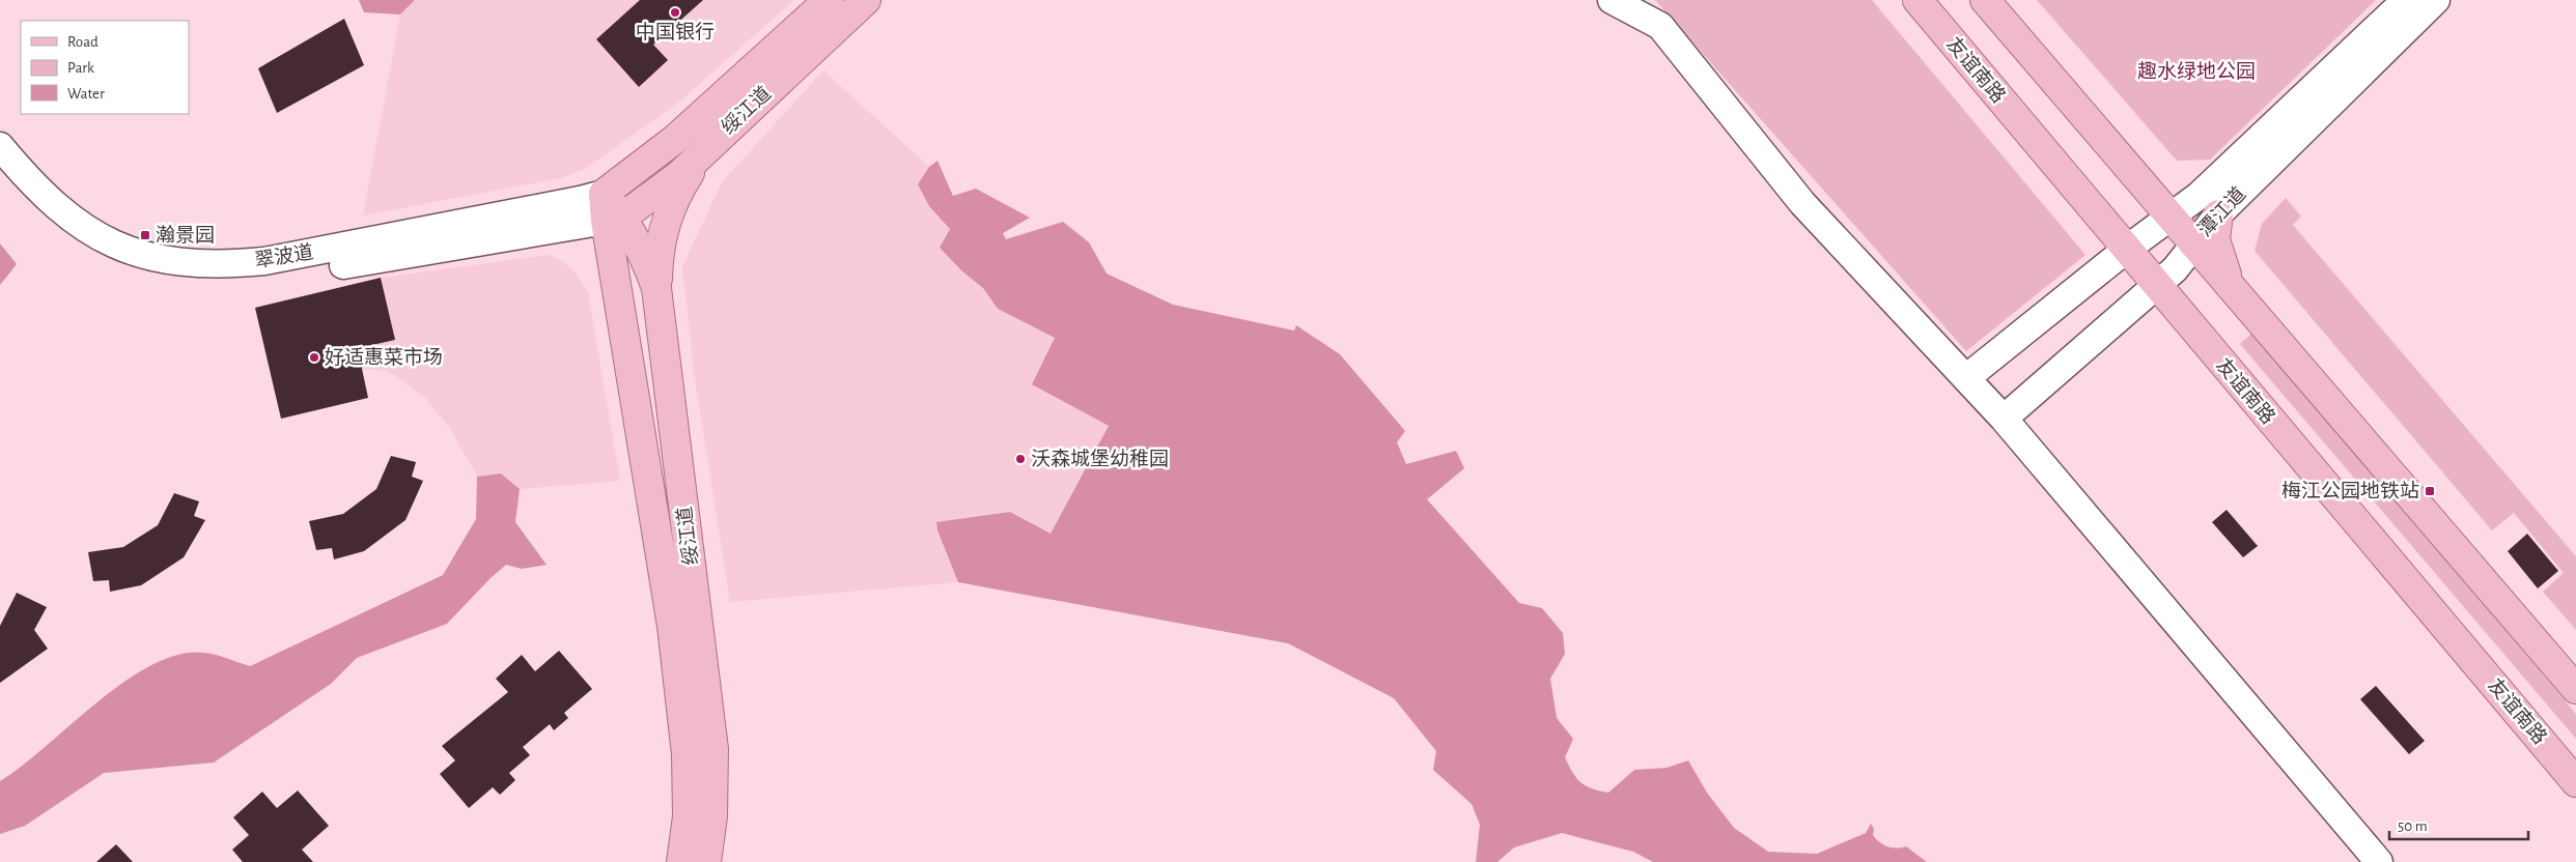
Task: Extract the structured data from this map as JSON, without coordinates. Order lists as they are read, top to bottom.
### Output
{
  "streets": {
    "main road": ["友谊南路", "绥江道"],
    "street": ["潭江道", "翠波道"]
  },
  "crossings": [
    ["友谊南路", "潭江道"],
    ["绥江道", "翠波道"]
  ],
  "parks": ["趣水绿地公园"],
  "places": {
    "other": ["中国银行", "好适惠菜市场", "沃森城堡幼稚园"],
    "transit": ["瀚景园", "梅江公园地铁站"]
  },
  "legend": ["Road", "Park", "Water"],
  "scale_bar": "50 m"
}
